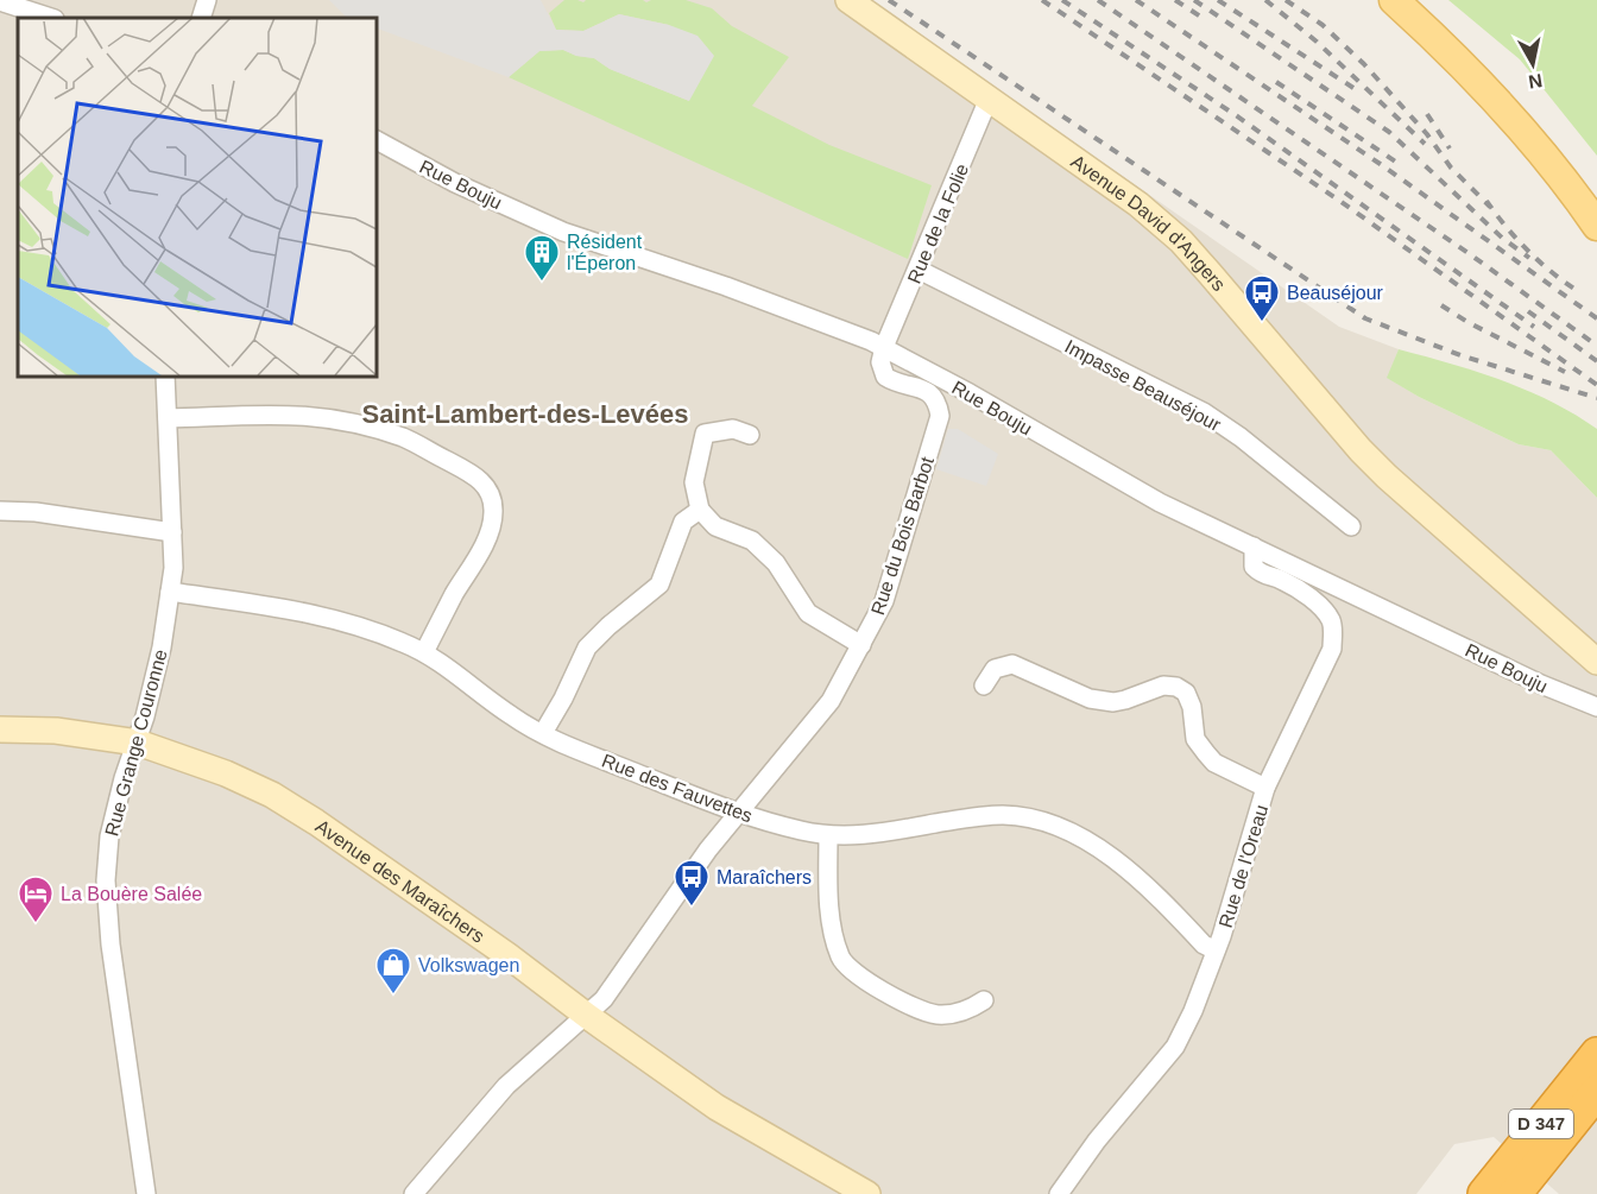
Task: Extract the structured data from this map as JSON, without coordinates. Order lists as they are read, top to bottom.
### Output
{
  "streets": {
    "highway": ["D 347"],
    "street": [
      "Rue Bouju",
      "Rue de la Folie",
      "Avenue David d'Angers",
      "Impasse Beauséjour",
      "Rue du Bois Barbot",
      "Rue Grange Couronne",
      "Rue des Fauvettes",
      "Rue de l'Oreau",
      "Avenue des Maraîchers"
    ]
  },
  "crossings": [
    ["Rue Bouju", "Rue de la Folie"],
    ["Rue Bouju", "Rue du Bois Barbot"],
    ["Rue Bouju", "Rue de l'Oreau"],
    ["Rue de la Folie", "Avenue David d'Angers"],
    ["Rue de la Folie", "Impasse Beauséjour"],
    ["Rue de la Folie", "Rue du Bois Barbot"],
    ["Rue du Bois Barbot", "Rue des Fauvettes"],
    ["Rue du Bois Barbot", "Avenue des Maraîchers"],
    ["Rue Grange Couronne", "Rue des Fauvettes"],
    ["Rue Grange Couronne", "Avenue des Maraîchers"],
    ["Rue des Fauvettes", "Rue de l'Oreau"]
  ],
  "districts": ["Saint-Lambert-des-Levées"],
  "places": {
    "building": ["Résident l'Éperon"],
    "bus stop": ["Beauséjour", "Maraîchers"],
    "hotel": ["La Bouère Salée"],
    "shop": ["Volkswagen"]
  },
  "north": "bottom"
}
